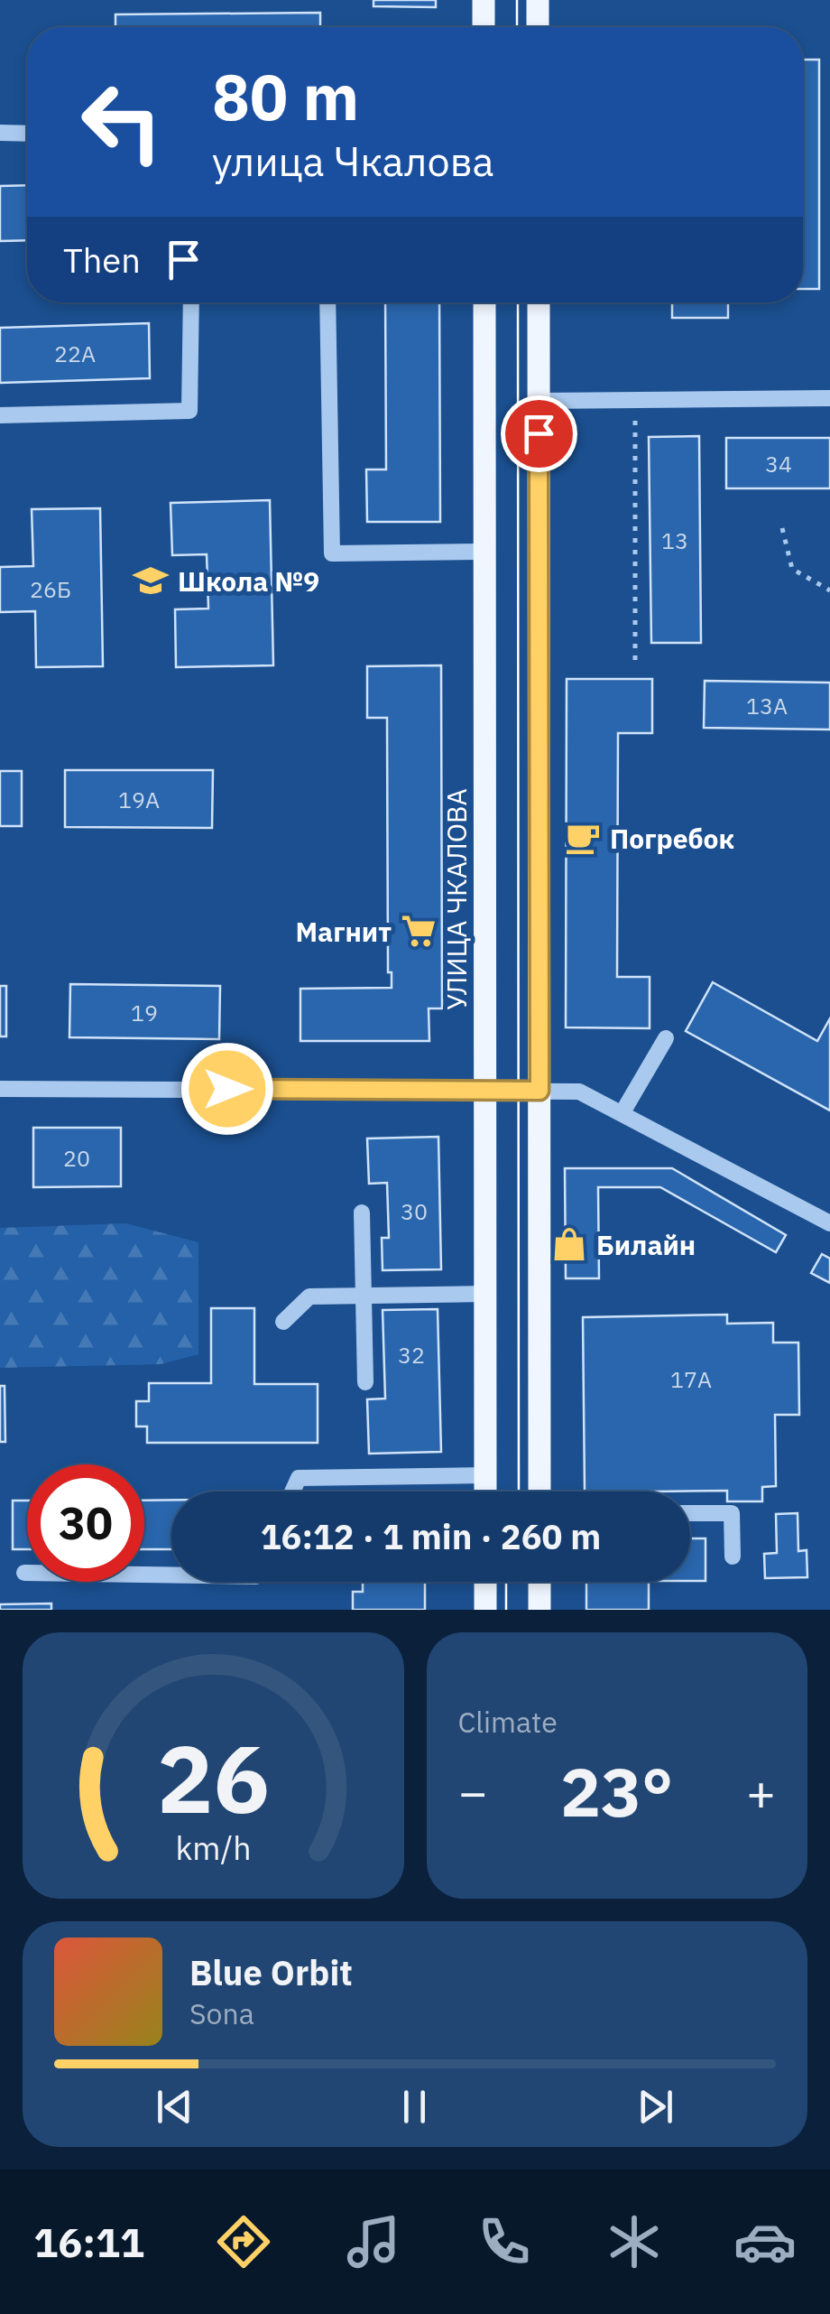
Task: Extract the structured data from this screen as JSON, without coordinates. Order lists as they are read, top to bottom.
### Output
{
  "streets": {
    "main road": ["УЛИЦА ЧКАЛОВА"]
  },
  "places": {
    "school or university": ["Школа №9"],
    "cafe": ["Погребок"],
    "supermarket": ["Магнит"],
    "shop": ["Билайн"]
  },
  "house_numbers": [
    "22А",
    "34",
    "13",
    "26Б",
    "13А",
    "19А",
    "19",
    "20",
    "30",
    "32",
    "17А"
  ],
  "page": {
    "turn": ["80 m", "улица Чкалова"],
    "then": "Then",
    "limit": "30",
    "trip": "16:12 · 1 min · 260 m",
    "tile": "Climate",
    "heat": ["−", "23°", "+"],
    "song": ["Blue Orbit", "Sona"],
    "tabs": "16:11",
    "gauge": ["26", "km/h"]
  }
}
